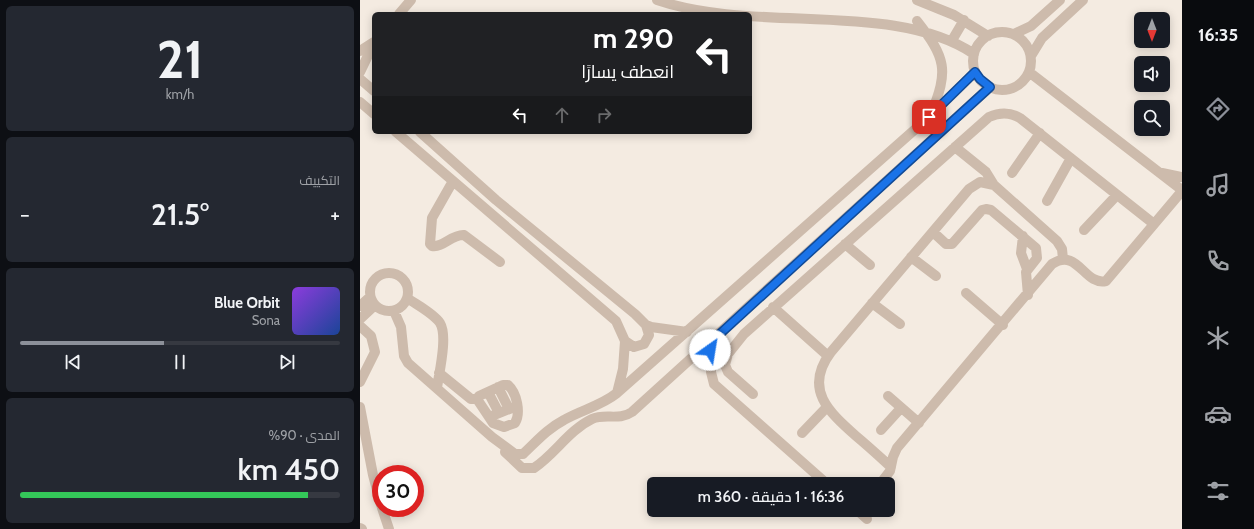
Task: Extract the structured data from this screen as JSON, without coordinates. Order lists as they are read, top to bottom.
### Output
{
  "north": "bottom",
  "page": {
    "tabs": "16:35",
    "tile": [
      ["21", "km/h"],
      "التكييف",
      ["المدى · 90%", "450 km"]
    ],
    "turn": ["290 m", "انعطف يسارًا"],
    "heat": ["−", "21.5°", "+"],
    "song": ["Blue Orbit", "Sona"],
    "limit": "30",
    "trip": "16:36 · 1 دقيقة · 360 m"
  }
}
